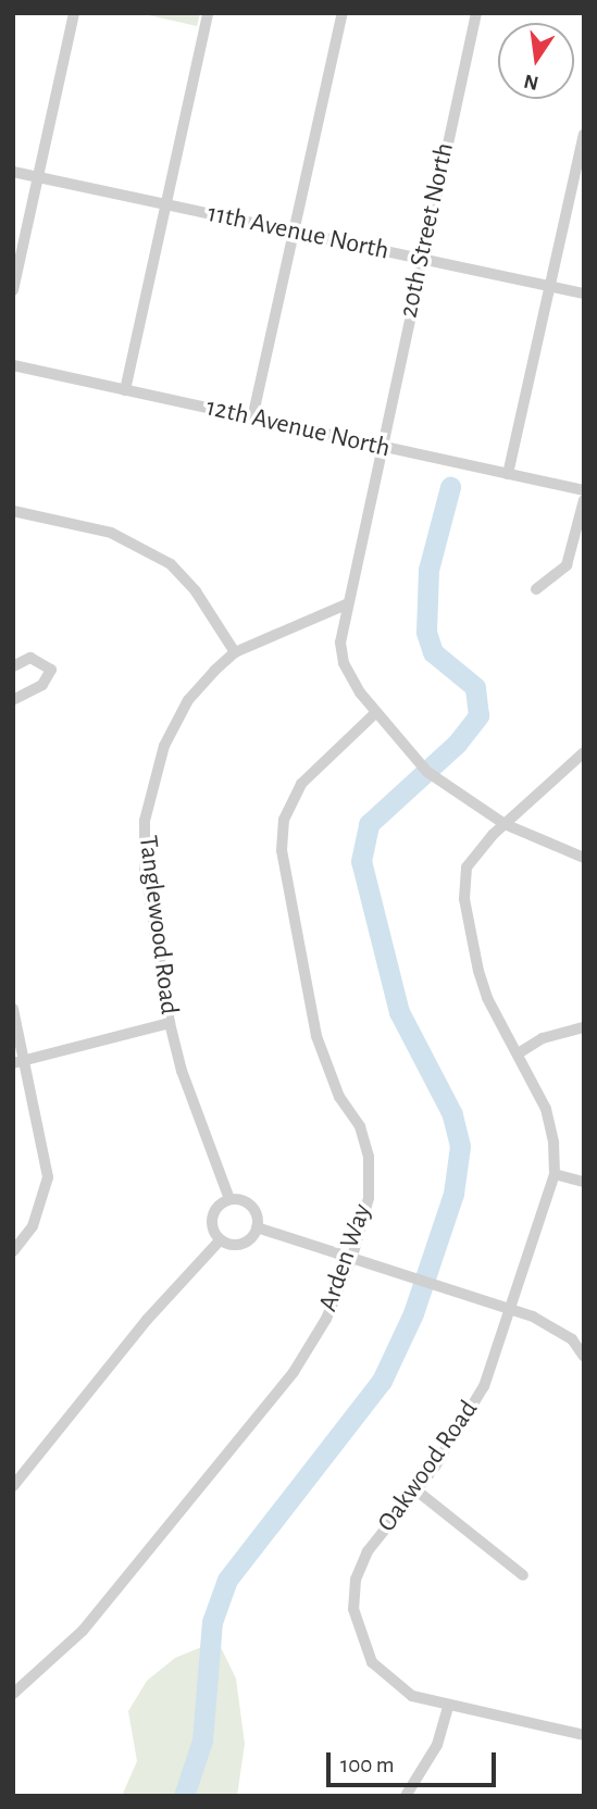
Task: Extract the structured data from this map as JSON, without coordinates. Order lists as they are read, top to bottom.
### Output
{
  "streets": {
    "street": [
      "20th Street North",
      "11th Avenue North",
      "12th Avenue North",
      "Tanglewood Road",
      "Arden Way",
      "Oakwood Road"
    ]
  },
  "crossings": [
    ["20th Street North", "11th Avenue North"],
    ["20th Street North", "12th Avenue North"],
    ["20th Street North", "Tanglewood Road"],
    ["20th Street North", "Arden Way"],
    ["20th Street North", "Oakwood Road"]
  ],
  "scale_bar": "100 m",
  "north": "bottom"
}
